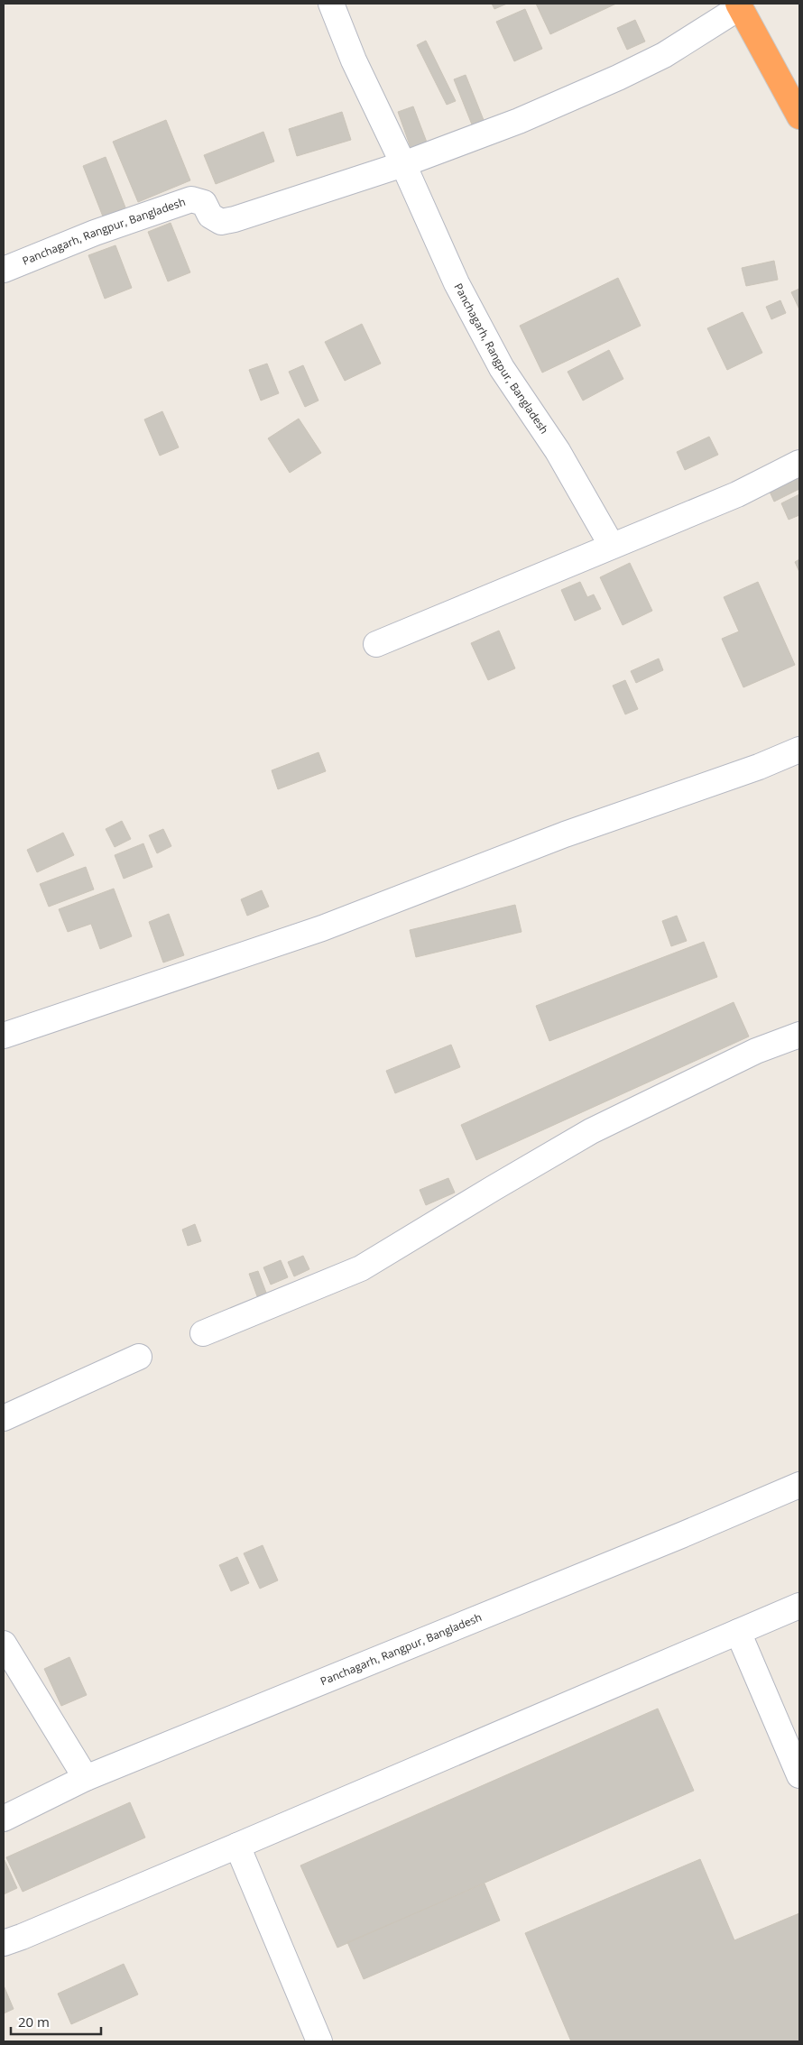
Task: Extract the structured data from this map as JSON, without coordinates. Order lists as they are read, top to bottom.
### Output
{
  "streets": {
    "street": ["Panchagarh, Rangpur, Bangladesh"]
  },
  "scale_bar": "20 m"
}
